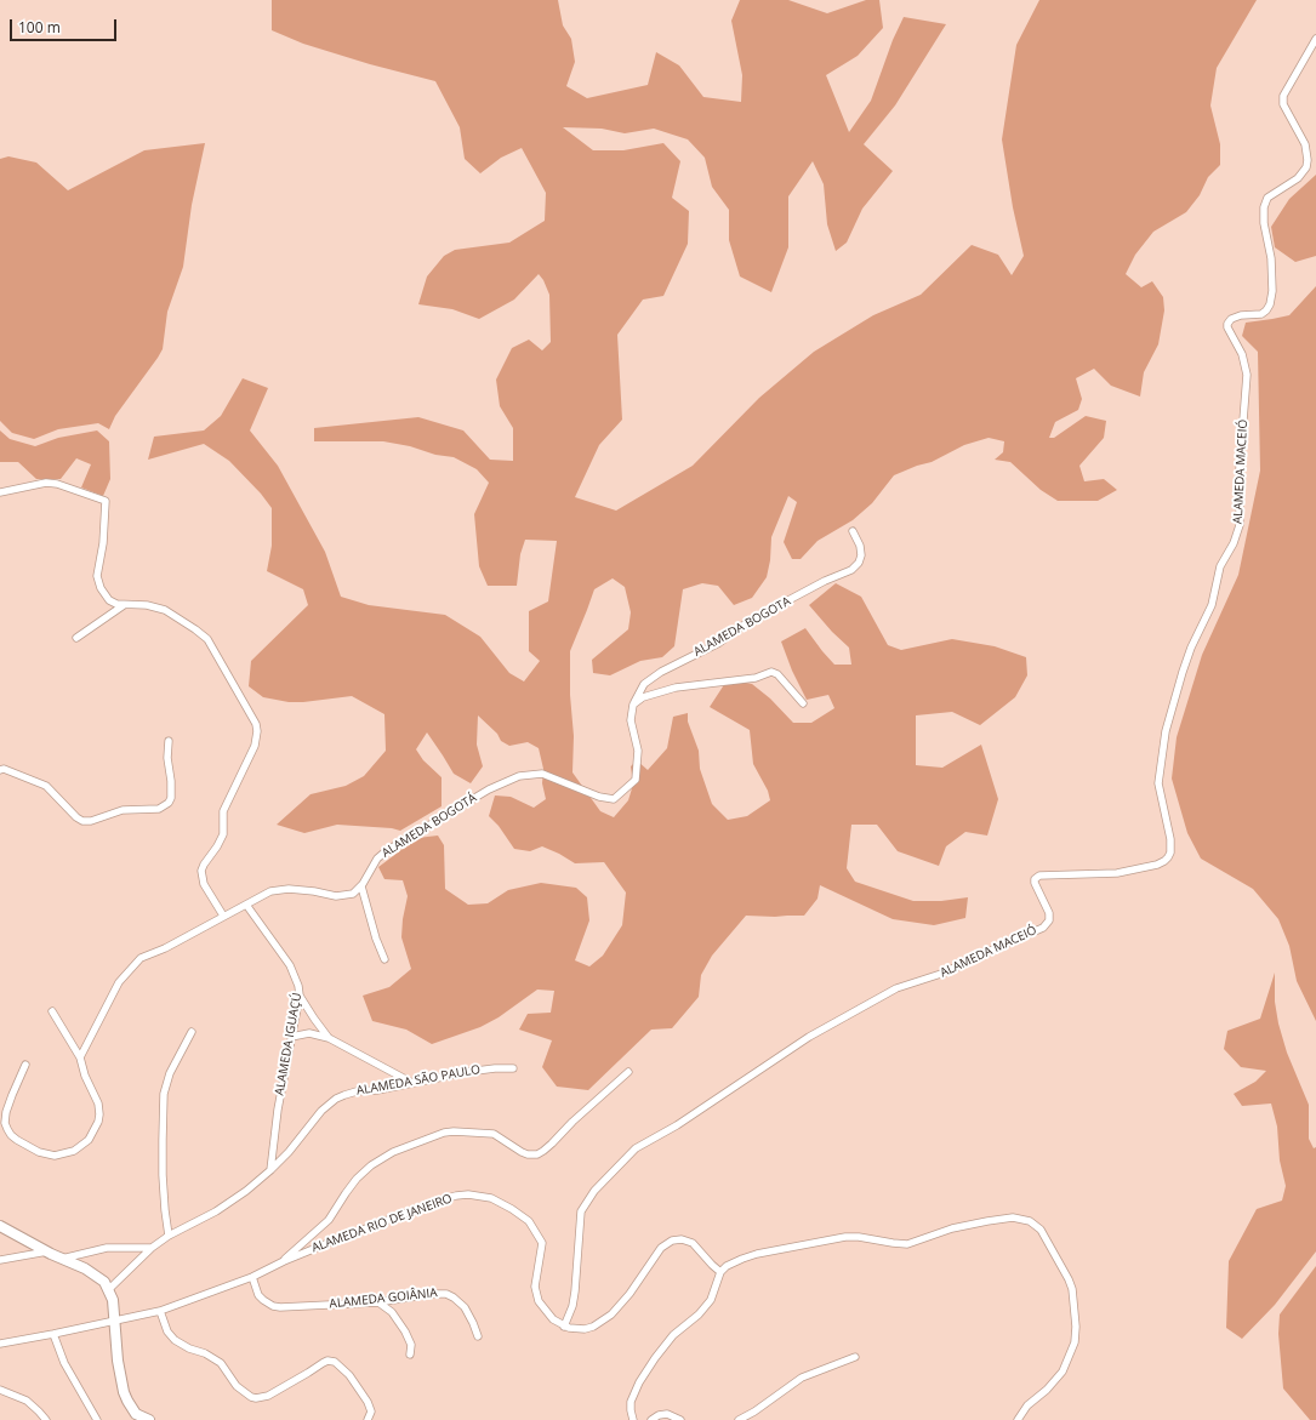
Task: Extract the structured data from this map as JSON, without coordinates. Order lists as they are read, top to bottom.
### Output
{
  "streets": {
    "street": [
      "ALAMEDA MACEIÓ",
      "ALAMEDA BOGOTA",
      "ALAMEDA BOGOTÁ",
      "ALAMEDA IGUAÇÚ",
      "ALAMEDA SÃO PAULO",
      "ALAMEDA RIO DE JANEIRO",
      "ALAMEDA GOIÂNIA"
    ]
  },
  "crossings": [
    ["ALAMEDA MACEIÓ", "ALAMEDA RIO DE JANEIRO"],
    ["ALAMEDA BOGOTA", "ALAMEDA BOGOTÁ"],
    ["ALAMEDA IGUAÇÚ", "ALAMEDA SÃO PAULO"],
    ["ALAMEDA RIO DE JANEIRO", "ALAMEDA GOIÂNIA"]
  ],
  "scale_bar": "100 m"
}
